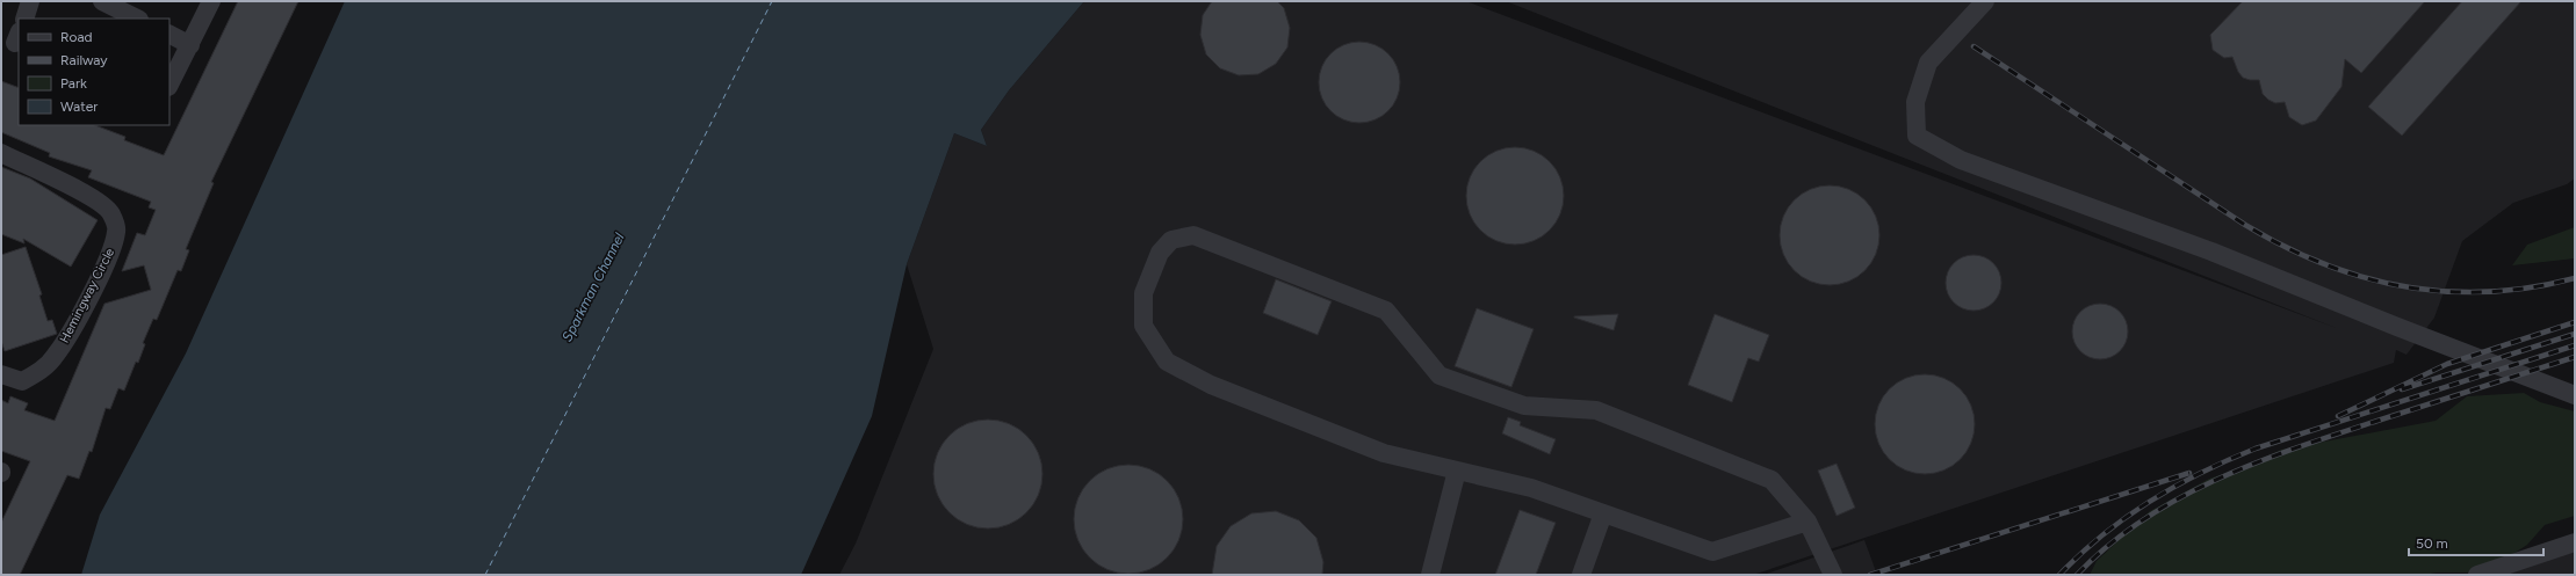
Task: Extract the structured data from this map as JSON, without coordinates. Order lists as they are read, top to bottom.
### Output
{
  "streets": {
    "street": ["Hemingway Circle"]
  },
  "water": ["Sparkman Channel"],
  "legend": [
    "Road",
    "Railway",
    "Park",
    "Water"
  ],
  "scale_bar": "50 m"
}
